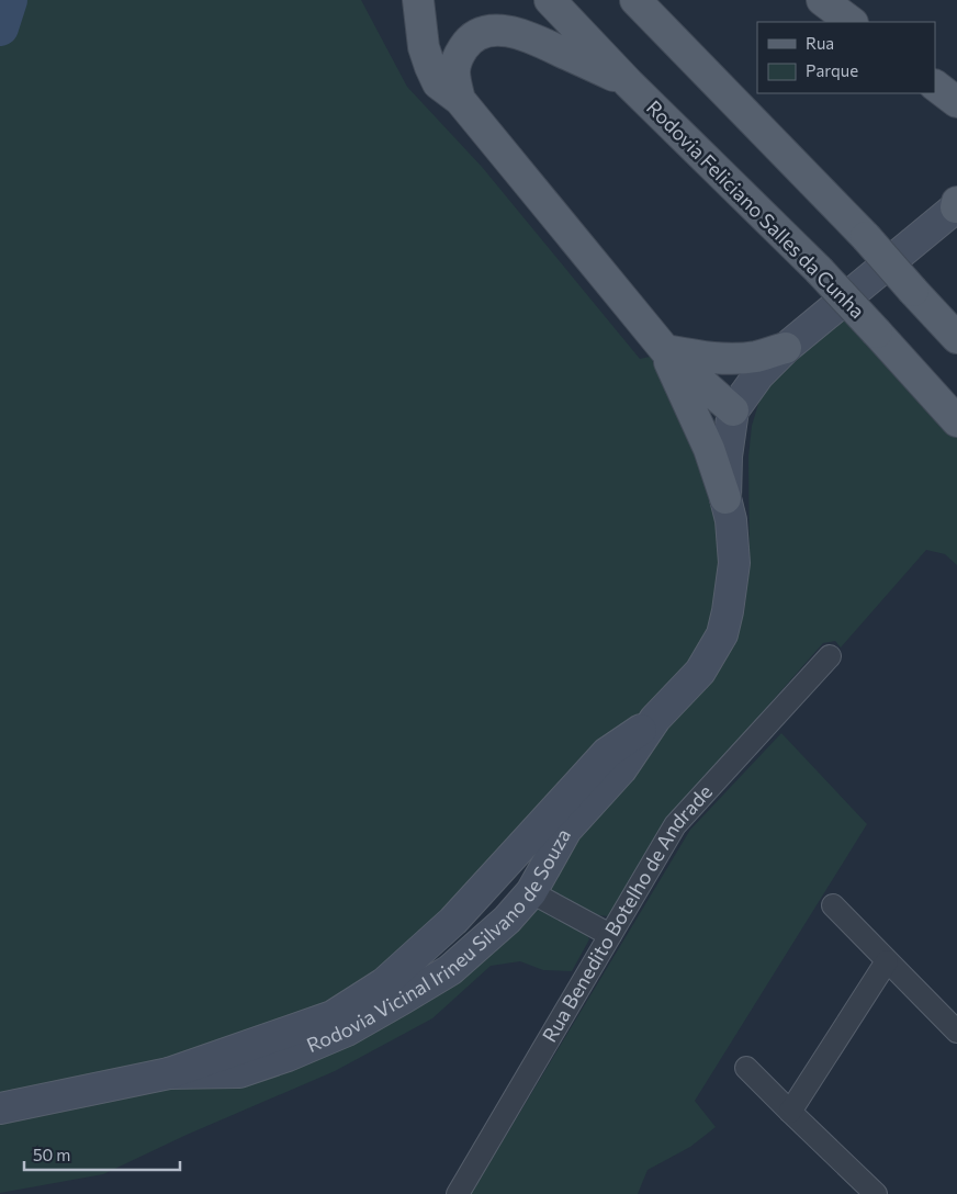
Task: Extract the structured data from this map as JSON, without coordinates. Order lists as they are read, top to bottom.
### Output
{
  "streets": {
    "main road": ["Rodovia Feliciano Salles da Cunha", "Rodovia Vicinal Irineu Silvano de Souza"],
    "street": ["Rua Benedito Botelho de Andrade"]
  },
  "legend": ["Rua", "Parque"],
  "scale_bar": "50 m"
}
